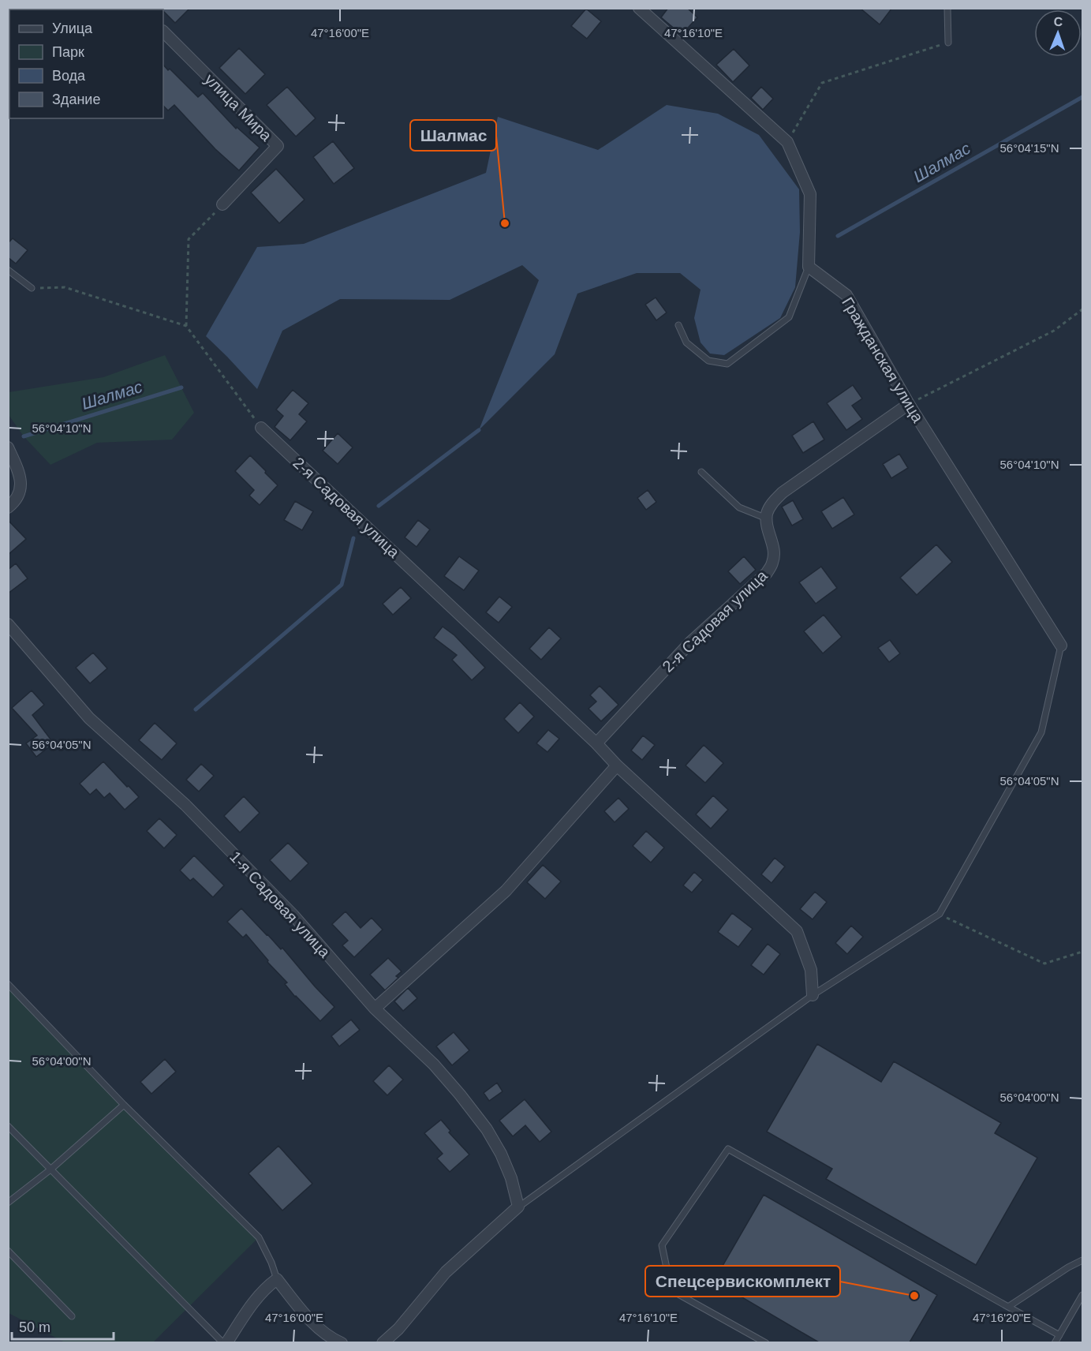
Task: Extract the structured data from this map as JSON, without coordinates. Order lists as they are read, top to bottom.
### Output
{
  "streets": {
    "street": [
      "улица Мира",
      "Гражданская улица",
      "2-я Садовая улица",
      "1-я Садовая улица"
    ]
  },
  "water": ["Шалмас"],
  "places": ["Шалмас", "Спецсервискомплект"],
  "legend": [
    "Улица",
    "Парк",
    "Вода",
    "Здание"
  ],
  "scale_bar": "50 m",
  "north": "top",
  "coordinates": [
    "47°16'00\"E",
    "47°16'10\"E",
    "56°04'15\"N",
    "56°04'10\"N",
    "56°04'05\"N",
    "56°04'00\"N",
    "47°16'20\"E"
  ]
}
